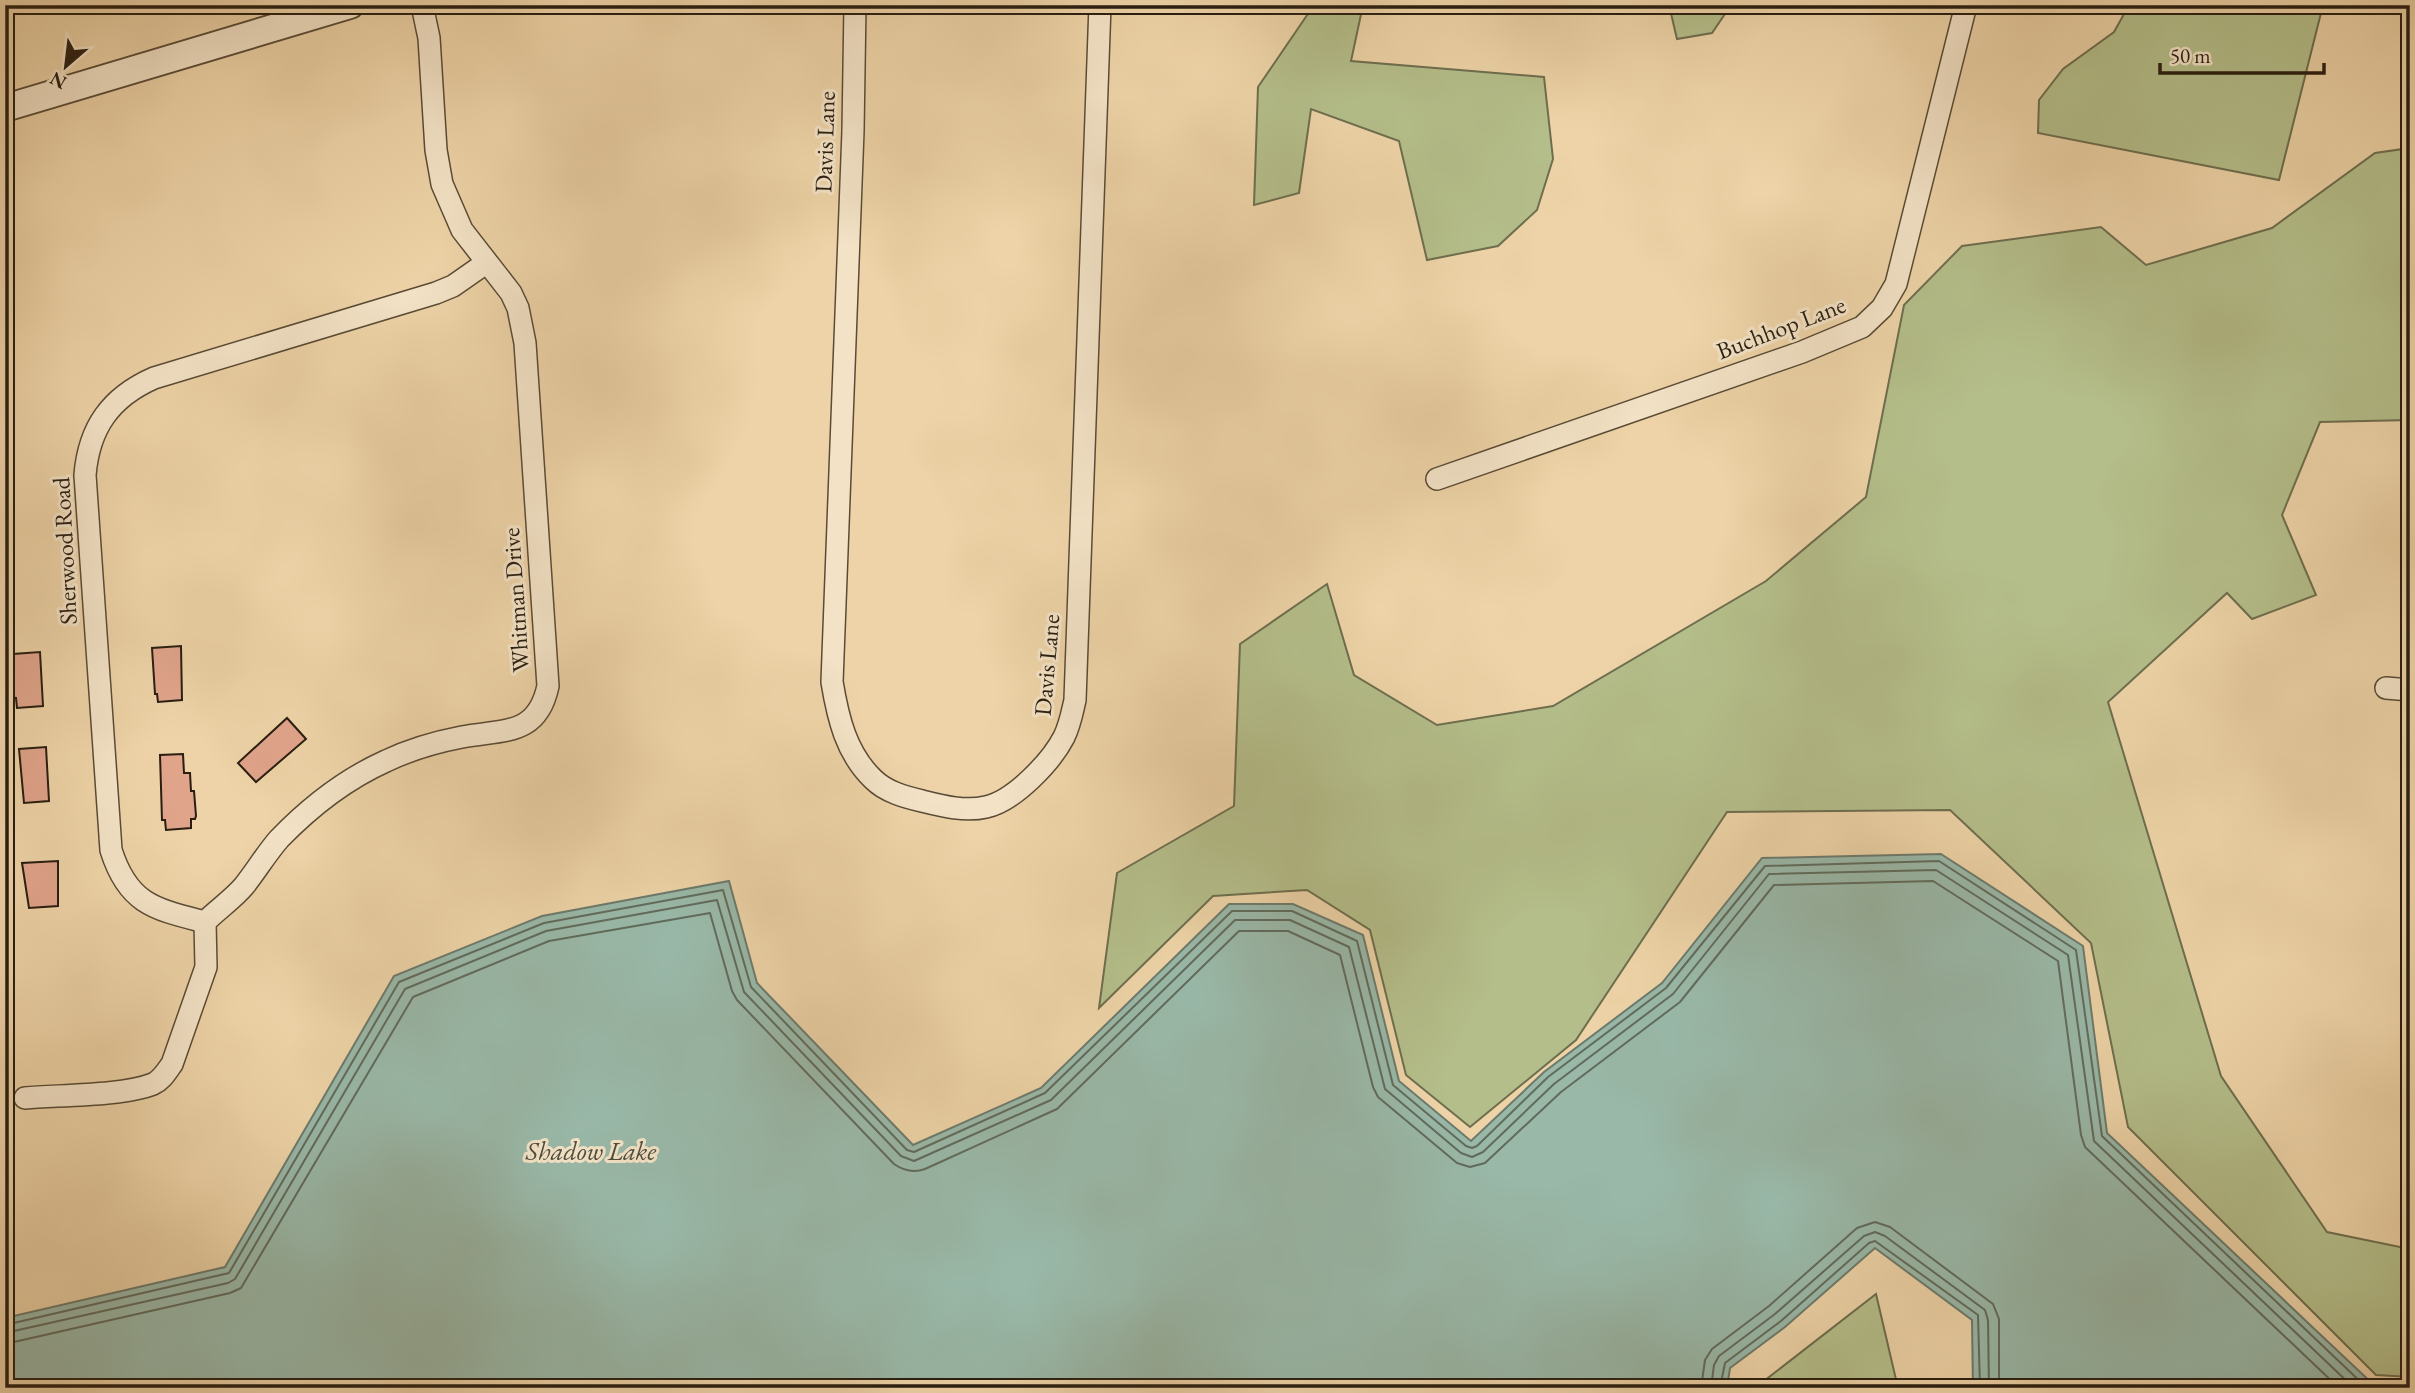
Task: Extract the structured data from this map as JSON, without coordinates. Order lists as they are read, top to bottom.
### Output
{
  "streets": {
    "street": [
      "Davis Lane",
      "Buchhop Lane",
      "Sherwood Road",
      "Whitman Drive"
    ]
  },
  "crossings": [
    ["Sherwood Road", "Whitman Drive"]
  ],
  "water": ["Shadow Lake"],
  "scale_bar": "50 m",
  "north": "bottom left"
}
